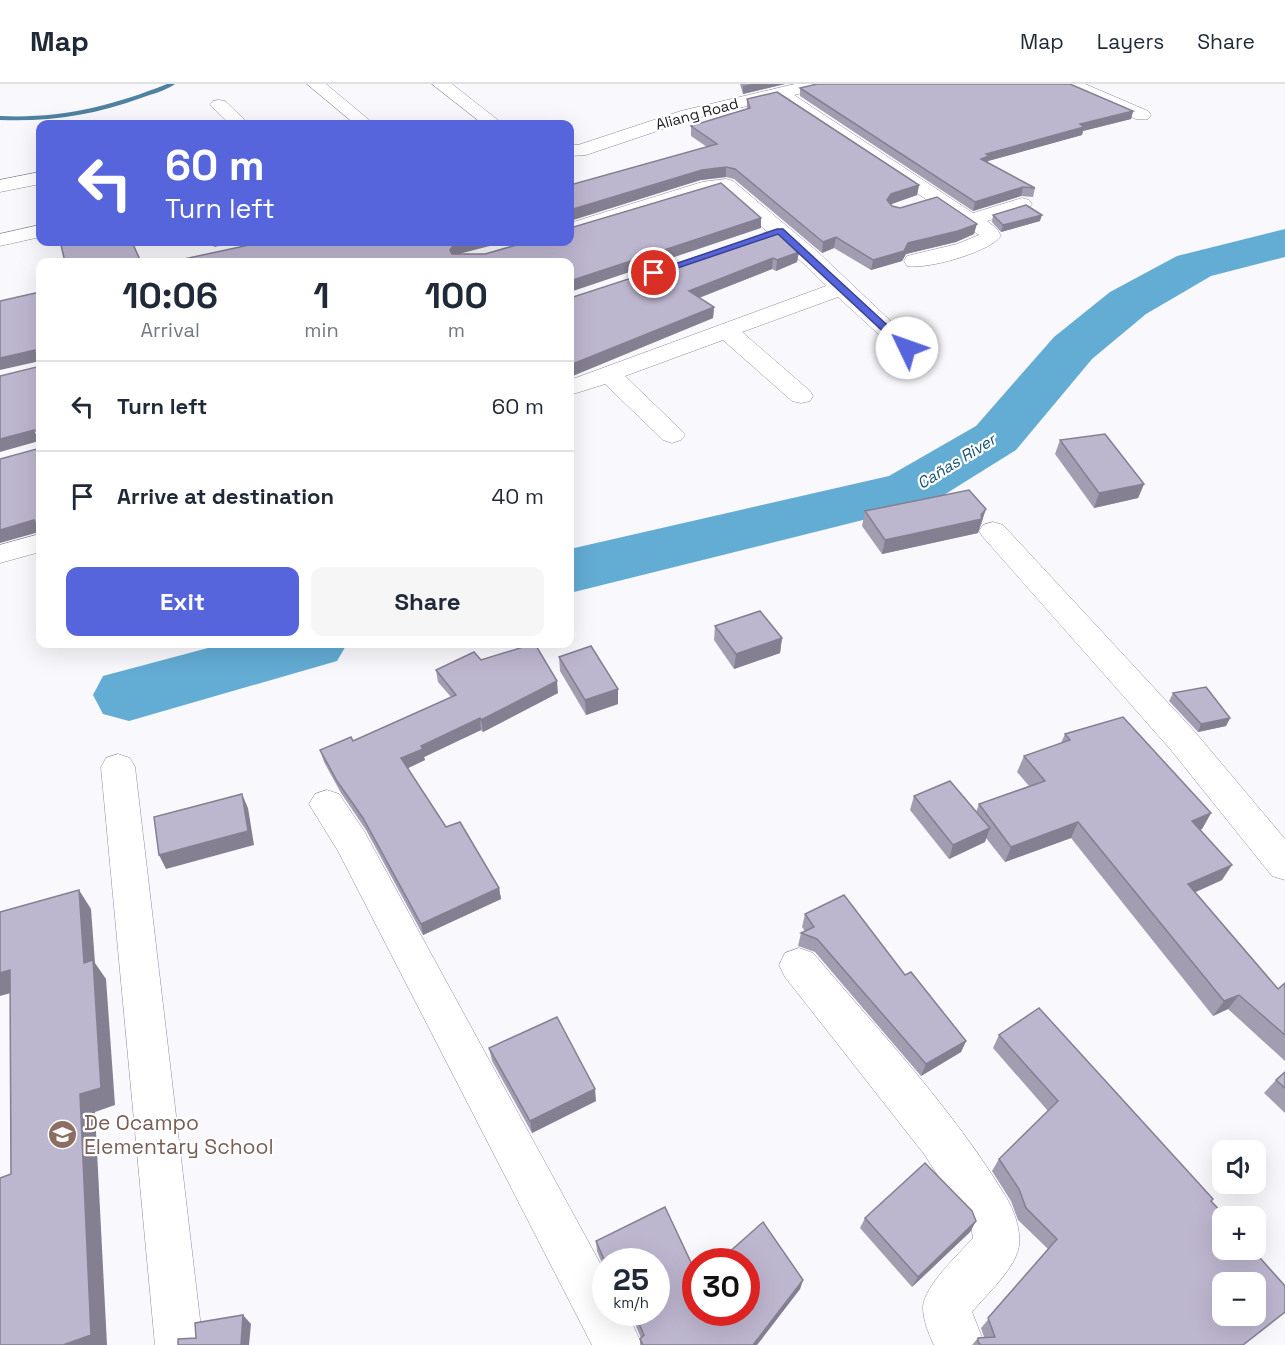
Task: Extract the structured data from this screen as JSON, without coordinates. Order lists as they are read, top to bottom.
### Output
{
  "streets": {
    "street": ["Aliang Road"]
  },
  "water": ["Cañas River"],
  "places": {
    "school or university": ["De Ocampo Elementary School"]
  },
  "page": {
    "header": "Map",
    "nav": ["Map", "Layers", "Share"],
    "turn": ["60 m", "Turn left"],
    "eta": [
      "10:06",
      "Arrival",
      "1",
      "min",
      "100",
      "m"
    ],
    "list": [
      {
        "name": "Turn left",
        "value": "60 m"
      },
      {
        "name": "Arrive at destination",
        "value": "40 m"
      }
    ],
    "buttons": ["Exit", "Share"],
    "map_buttons": ["+", "−"],
    "speed": "25 km/h",
    "limit": "30"
  }
}
